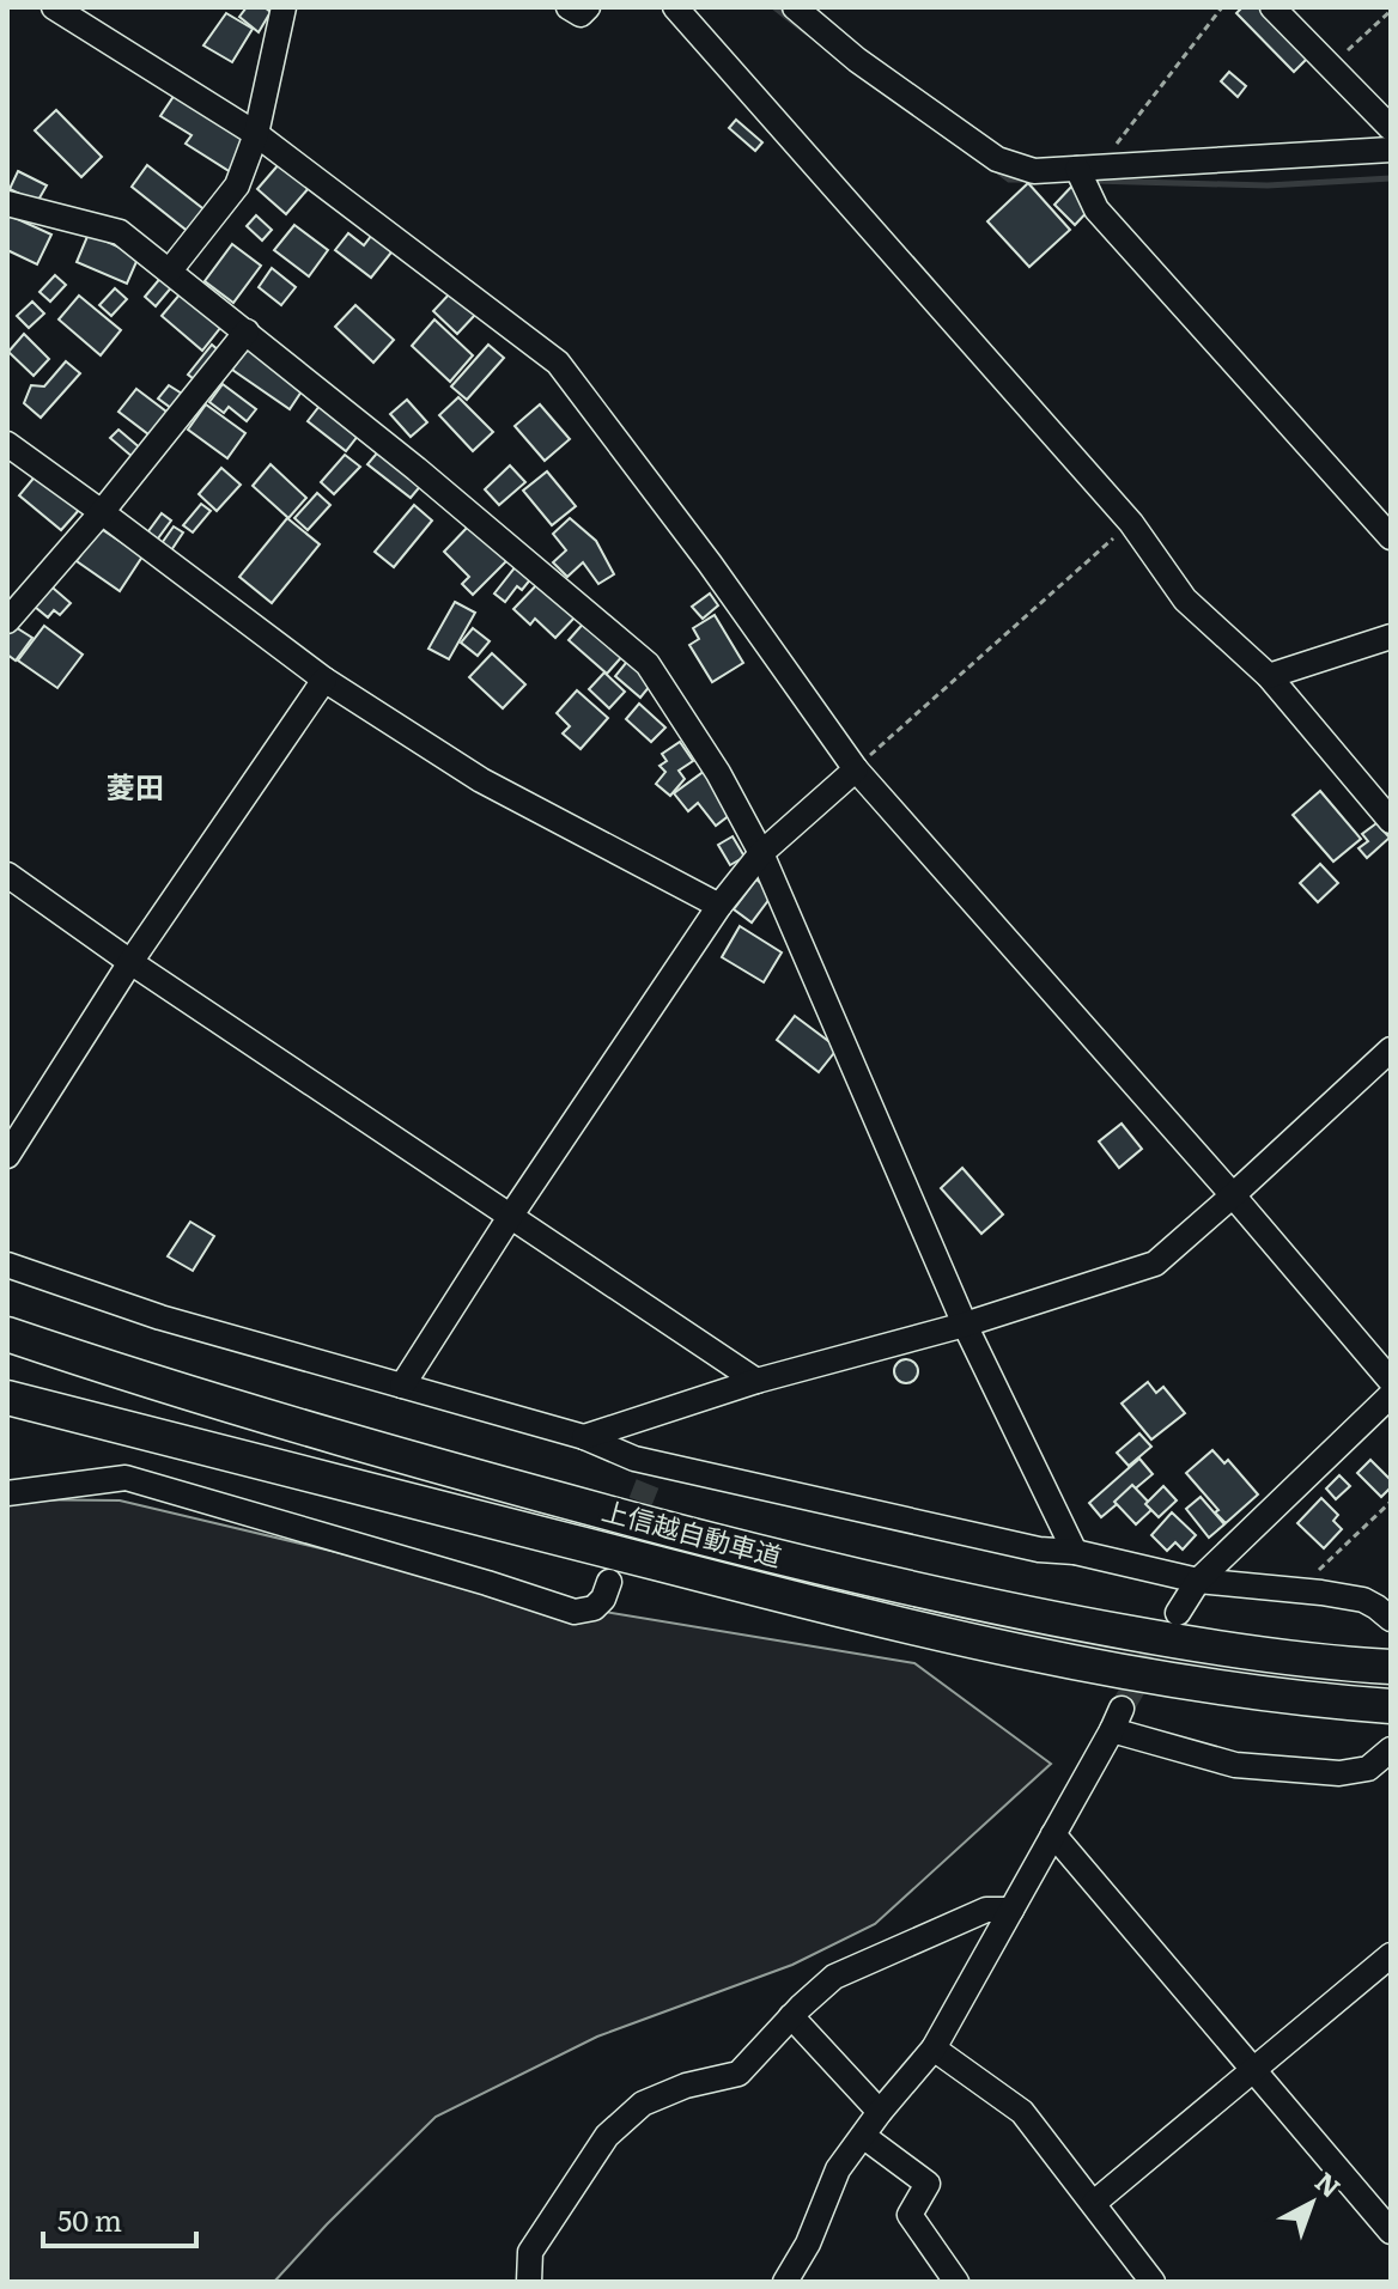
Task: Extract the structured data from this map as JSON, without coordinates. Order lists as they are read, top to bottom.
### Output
{
  "streets": {
    "highway": ["上信越自動車道"]
  },
  "districts": ["菱田"],
  "scale_bar": "50 m",
  "north": "top right"
}
